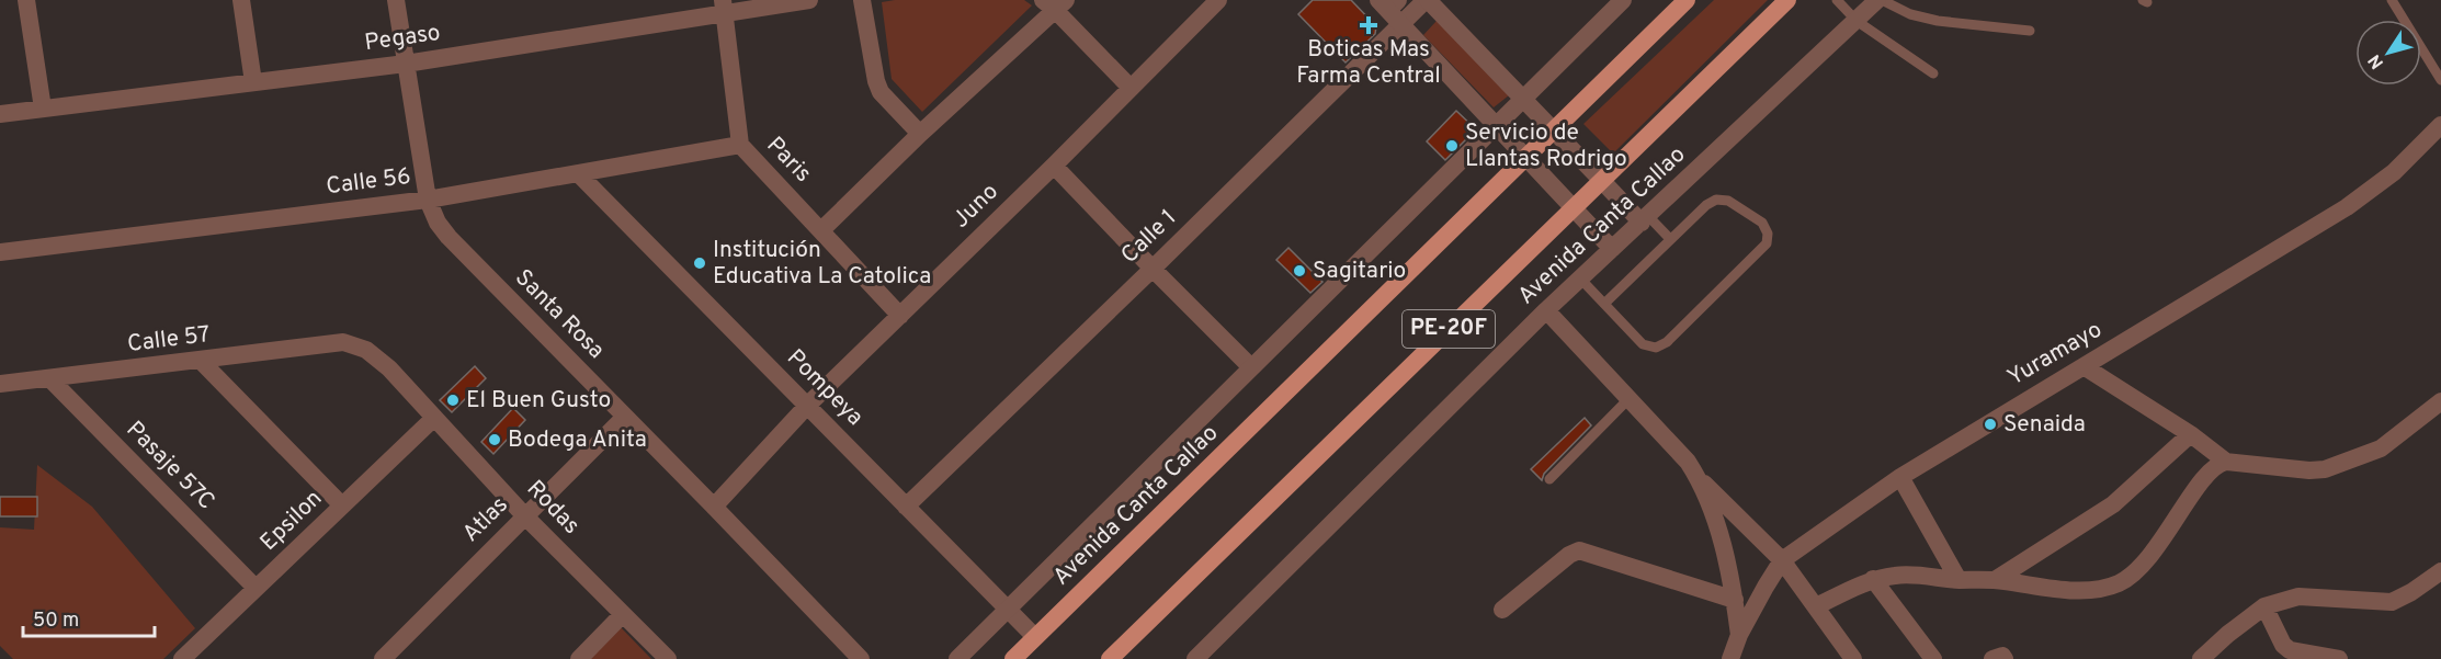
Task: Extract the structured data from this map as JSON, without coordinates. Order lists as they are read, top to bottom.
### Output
{
  "streets": {
    "main road": ["Avenida Canta Callao", "PE-20F"],
    "street": [
      "Pegaso",
      "Paris",
      "Calle 56",
      "Juno",
      "Calle 1",
      "Santa Rosa",
      "Calle 57",
      "Yuramayo",
      "Pompeya",
      "Pasaje 57C",
      "Rodas",
      "Atlas",
      "Epsilon"
    ]
  },
  "crossings": [
    ["Pegaso", "Paris"],
    ["Pegaso", "Santa Rosa"],
    ["Paris", "Calle 56"],
    ["Paris", "Juno"],
    ["Calle 56", "Santa Rosa"],
    ["Calle 56", "Pompeya"],
    ["Juno", "Santa Rosa"],
    ["Juno", "Pompeya"],
    ["Avenida Canta Callao", "Pompeya"],
    ["Calle 1", "Pompeya"],
    ["Santa Rosa", "Atlas"],
    ["Calle 57", "Pasaje 57C"],
    ["Calle 57", "Rodas"],
    ["Pasaje 57C", "Epsilon"],
    ["Rodas", "Atlas"],
    ["Rodas", "Epsilon"]
  ],
  "places": {
    "health": ["Boticas Mas Farma Central"],
    "other": [
      "Servicio de Llantas Rodrigo",
      "Institución Educativa La Catolica",
      "Sagitario",
      "El Buen Gusto",
      "Senaida",
      "Bodega Anita"
    ]
  },
  "scale_bar": "50 m",
  "north": "bottom left"
}
